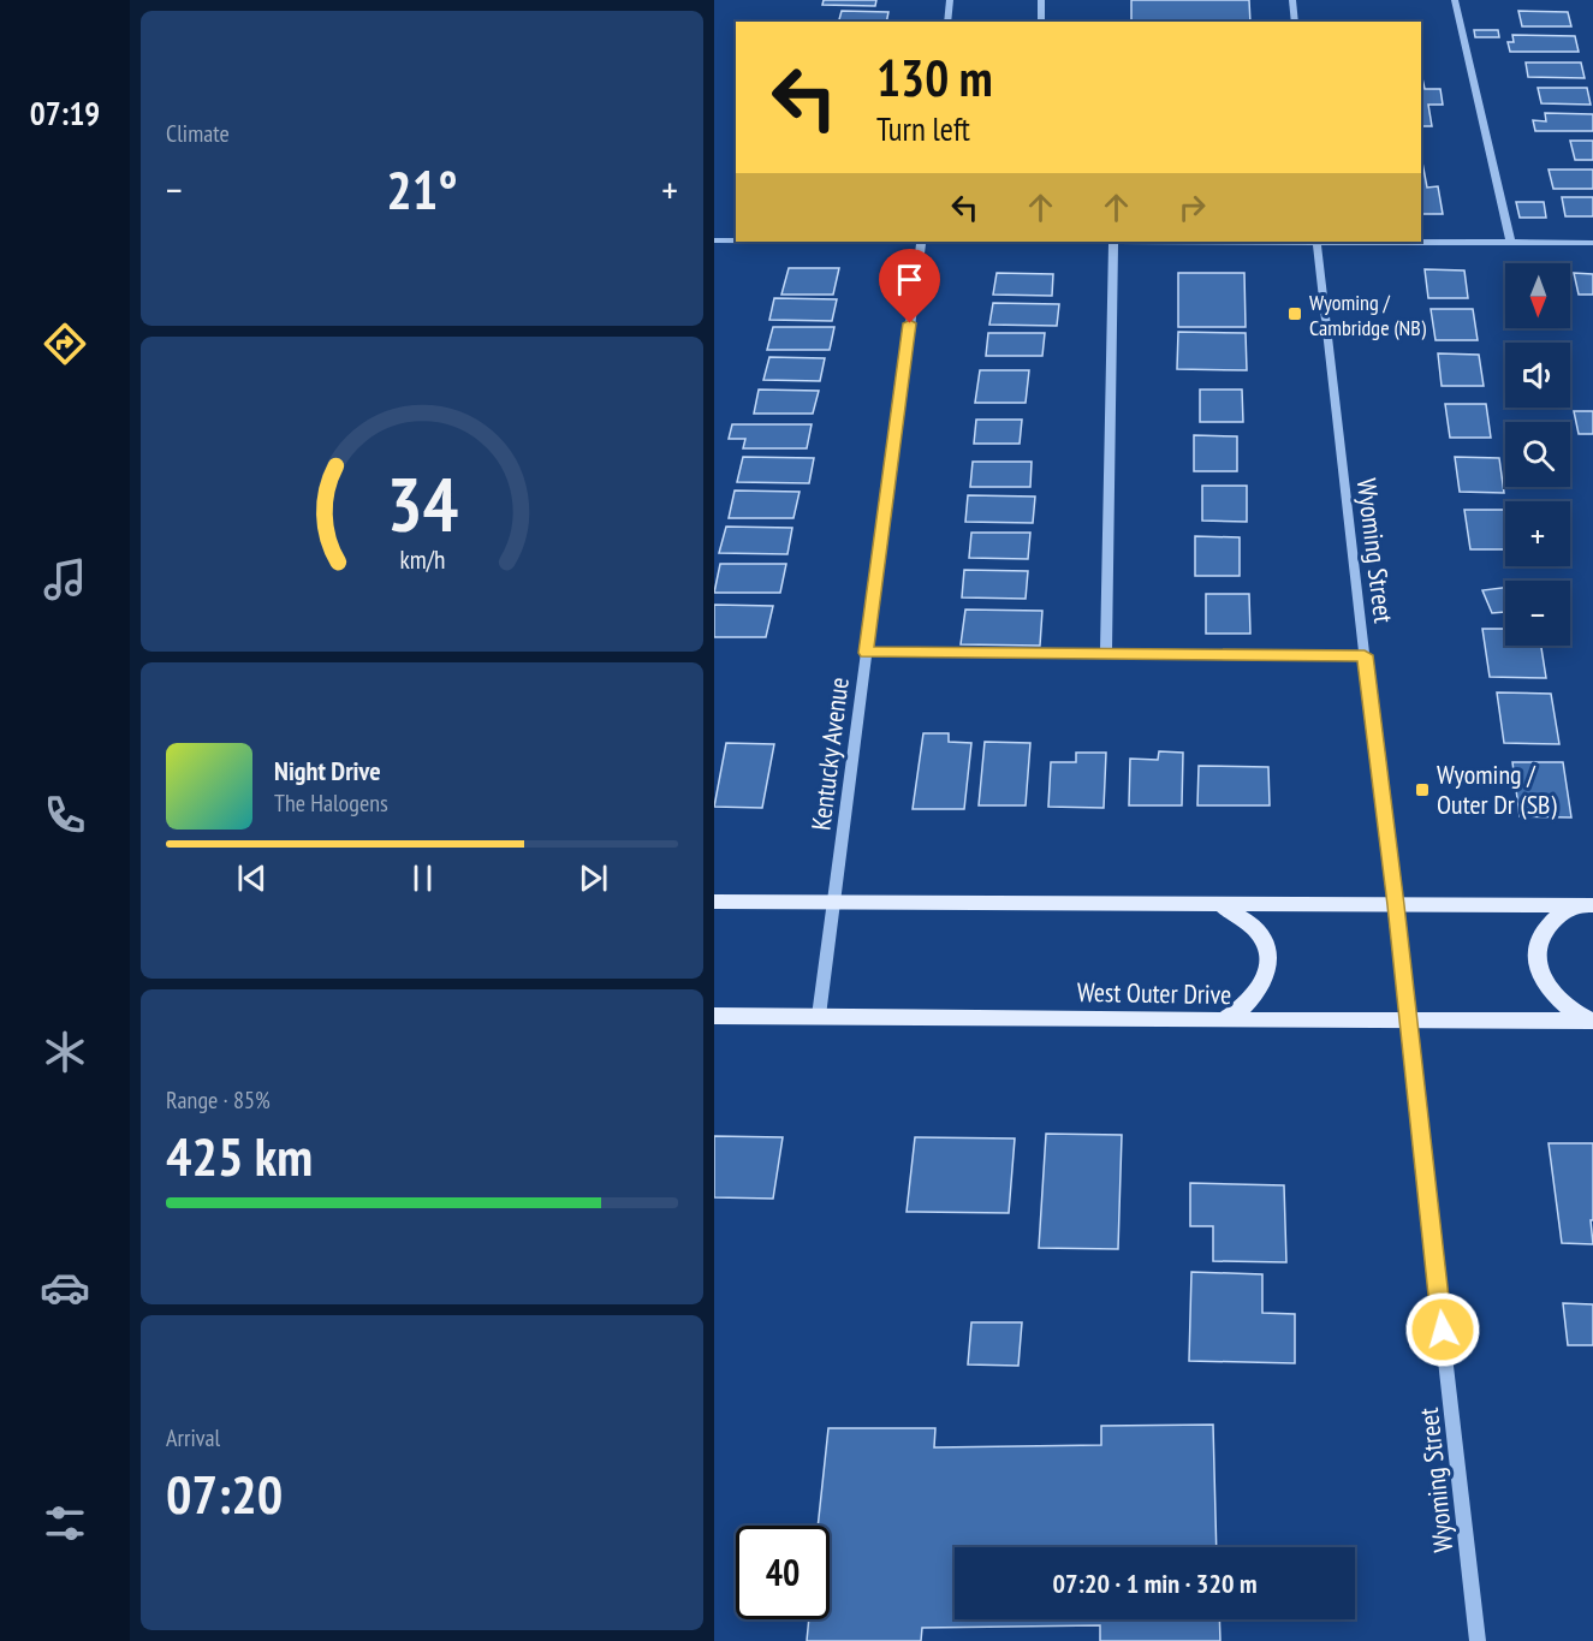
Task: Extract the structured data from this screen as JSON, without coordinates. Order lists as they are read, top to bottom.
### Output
{
  "streets": {
    "main road": ["West Outer Drive"],
    "street": ["Wyoming Street", "Kentucky Avenue"]
  },
  "crossings": [
    ["Wyoming Street", "West Outer Drive"],
    ["Kentucky Avenue", "West Outer Drive"]
  ],
  "places": {
    "transit": ["Wyoming / Cambridge (NB)", "Wyoming / Outer Dr (SB)"]
  },
  "north": "bottom",
  "page": {
    "tabs": "07:19",
    "tile": [
      "Climate",
      ["Range · 85%", "425 km"],
      ["Arrival", "07:20"]
    ],
    "turn": ["130 m", "Turn left"],
    "heat": ["−", "21°", "+"],
    "map_buttons": ["+", "−"],
    "song": ["Night Drive", "The Halogens"],
    "limit": "40",
    "trip": "07:20 · 1 min · 320 m",
    "gauge": ["34", "km/h"]
  }
}
